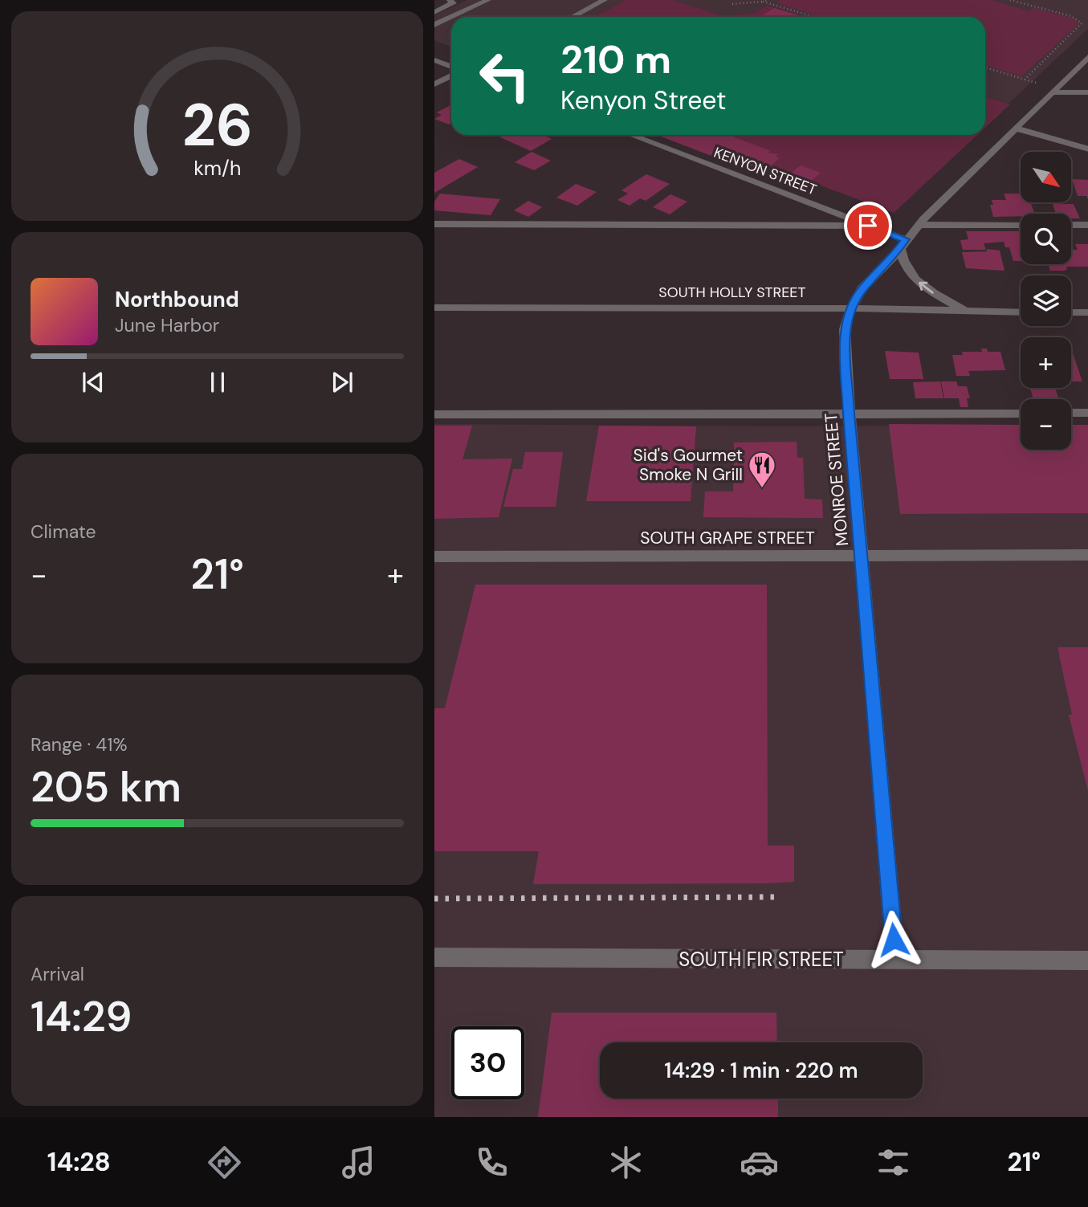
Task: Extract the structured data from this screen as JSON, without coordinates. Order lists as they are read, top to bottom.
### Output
{
  "streets": {
    "street": [
      "KENYON STREET",
      "SOUTH HOLLY STREET",
      "MONROE STREET",
      "SOUTH GRAPE STREET",
      "SOUTH FIR STREET"
    ]
  },
  "crossings": [
    ["KENYON STREET", "MONROE STREET"],
    ["SOUTH HOLLY STREET", "MONROE STREET"],
    ["MONROE STREET", "SOUTH GRAPE STREET"],
    ["MONROE STREET", "SOUTH FIR STREET"]
  ],
  "places": {
    "restaurant": ["Sid's Gourmet Smoke N Grill"]
  },
  "north": "bottom right",
  "page": {
    "turn": ["210 m", "Kenyon Street"],
    "map_buttons": ["+", "−"],
    "song": ["Northbound", "June Harbor"],
    "tile": [
      "Climate",
      ["Range · 41%", "205 km"],
      ["Arrival", "14:29"]
    ],
    "heat": ["−", "21°", "+"],
    "limit": "30",
    "trip": "14:29 · 1 min · 220 m",
    "tabs": ["14:28", "21°"],
    "gauge": ["26", "km/h"]
  }
}
